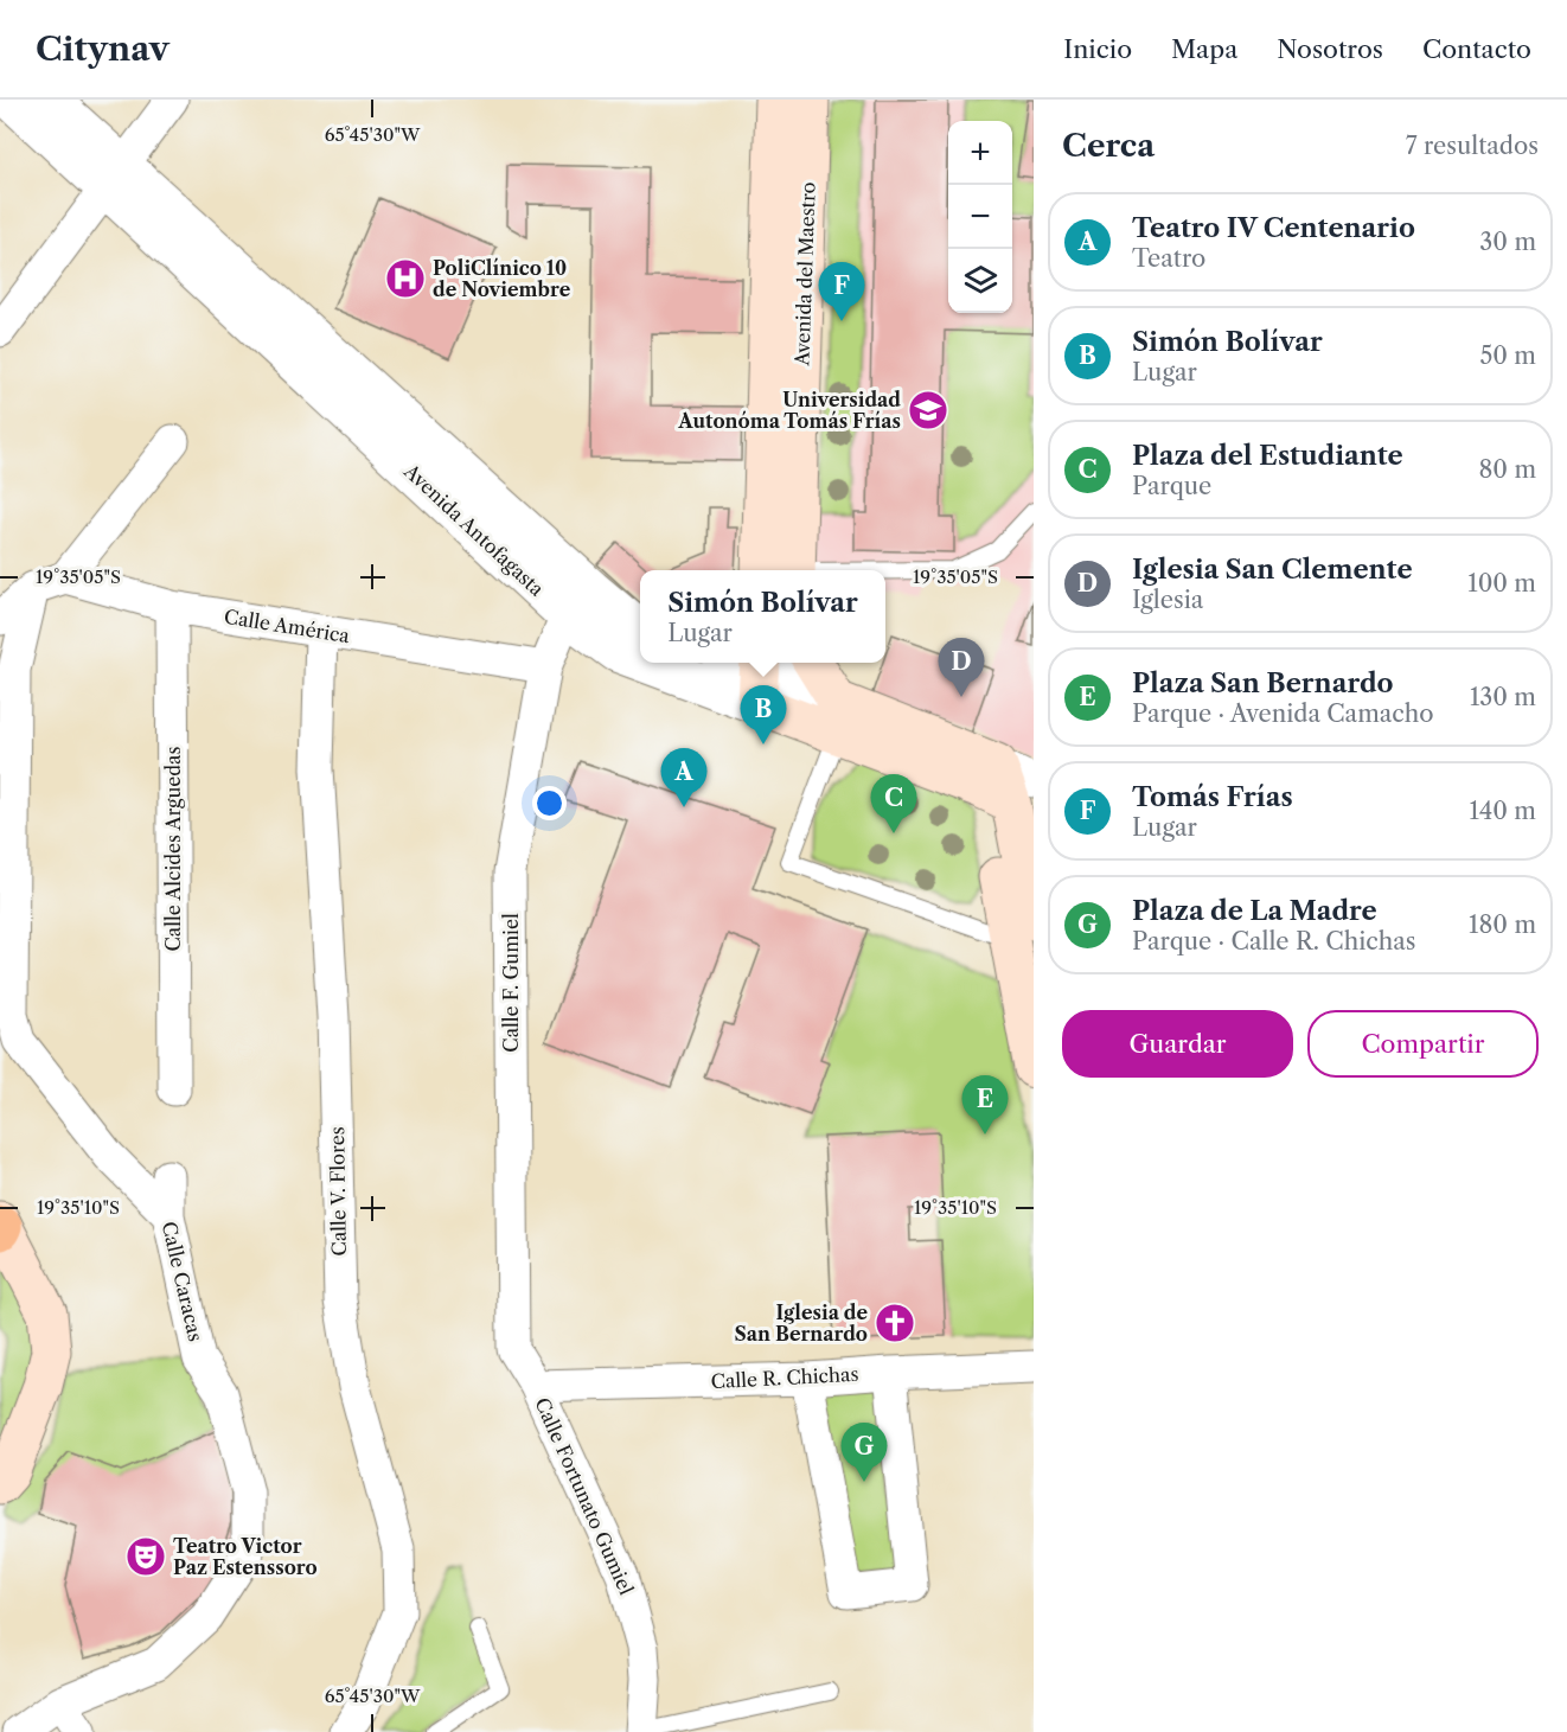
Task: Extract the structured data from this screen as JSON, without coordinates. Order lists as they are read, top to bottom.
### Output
{
  "streets": {
    "main road": ["Avenida del Maestro", "Avenida Antofagasta"],
    "street": [
      "Calle América",
      "Calle Alcides Arguedas",
      "Calle F. Gumiel",
      "Calle V. Flores",
      "Calle Caracas",
      "Calle R. Chichas",
      "Calle Fortunato Gumiel"
    ]
  },
  "crossings": [
    ["Avenida Antofagasta", "Calle F. Gumiel"],
    ["Calle América", "Calle Alcides Arguedas"],
    ["Calle América", "Calle F. Gumiel"],
    ["Calle América", "Calle V. Flores"],
    ["Calle F. Gumiel", "Calle R. Chichas"],
    ["Calle F. Gumiel", "Calle Fortunato Gumiel"],
    ["Calle R. Chichas", "Calle Fortunato Gumiel"]
  ],
  "places": {
    "hospital": ["PoliClínico 10 de Noviembre"],
    "school or university": ["Universidad Autonóma Tomás Frías"],
    "church": ["Iglesia de San Bernardo"],
    "theatre": ["Teatro Victor Paz Estenssoro"]
  },
  "page": {
    "header": "Citynav",
    "nav": [
      "Inicio",
      "Mapa",
      "Nosotros",
      "Contacto"
    ],
    "heading": ["Cerca", "7 resultados"],
    "map_buttons": ["+", "−"],
    "list": [
      {
        "mark": "A",
        "name": "Teatro IV Centenario",
        "note": "Teatro",
        "value": "30 m"
      },
      {
        "mark": "B",
        "name": "Simón Bolívar",
        "note": "Lugar",
        "value": "50 m"
      },
      {
        "mark": "C",
        "name": "Plaza del Estudiante",
        "note": "Parque",
        "value": "80 m"
      },
      {
        "mark": "D",
        "name": "Iglesia San Clemente",
        "note": "Iglesia",
        "value": "100 m"
      },
      {
        "mark": "E",
        "name": "Plaza San Bernardo",
        "note": "Parque · Avenida Camacho",
        "value": "130 m"
      },
      {
        "mark": "F",
        "name": "Tomás Frías",
        "note": "Lugar",
        "value": "140 m"
      },
      {
        "mark": "G",
        "name": "Plaza de La Madre",
        "note": "Parque · Calle R. Chichas",
        "value": "180 m"
      }
    ],
    "pins": [
      "F",
      "D",
      "B",
      "A",
      "C",
      "E",
      "G"
    ],
    "popup": ["Simón Bolívar", "Lugar"],
    "buttons": ["Guardar", "Compartir"]
  },
  "coordinates": ["65°45'30\"W", "19°35'05\"S", "19°35'10\"S"]
}
